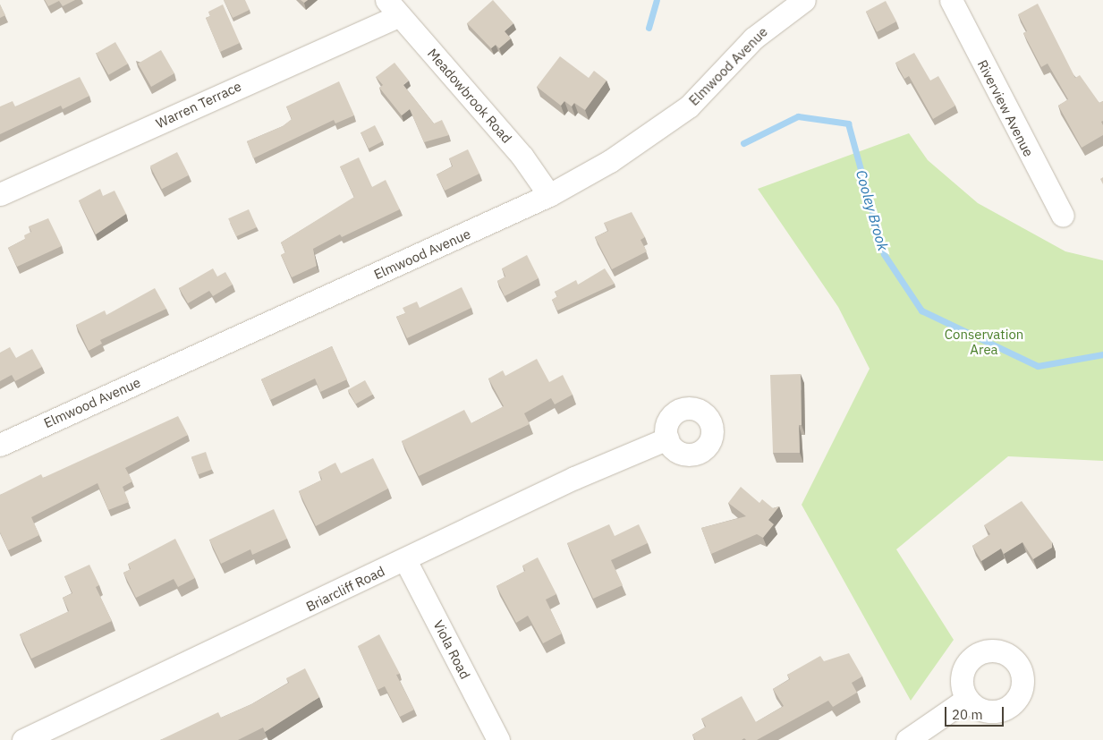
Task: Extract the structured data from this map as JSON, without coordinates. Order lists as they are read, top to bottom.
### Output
{
  "streets": {
    "street": [
      "Elmwood Avenue",
      "Meadowbrook Road",
      "Warren Terrace",
      "Riverview Avenue",
      "Briarcliff Road",
      "Viola Road"
    ]
  },
  "crossings": [
    ["Elmwood Avenue", "Meadowbrook Road"],
    ["Meadowbrook Road", "Warren Terrace"],
    ["Briarcliff Road", "Viola Road"]
  ],
  "water": ["Cooley Brook"],
  "parks": ["Conservation Area"],
  "scale_bar": "20 m"
}
